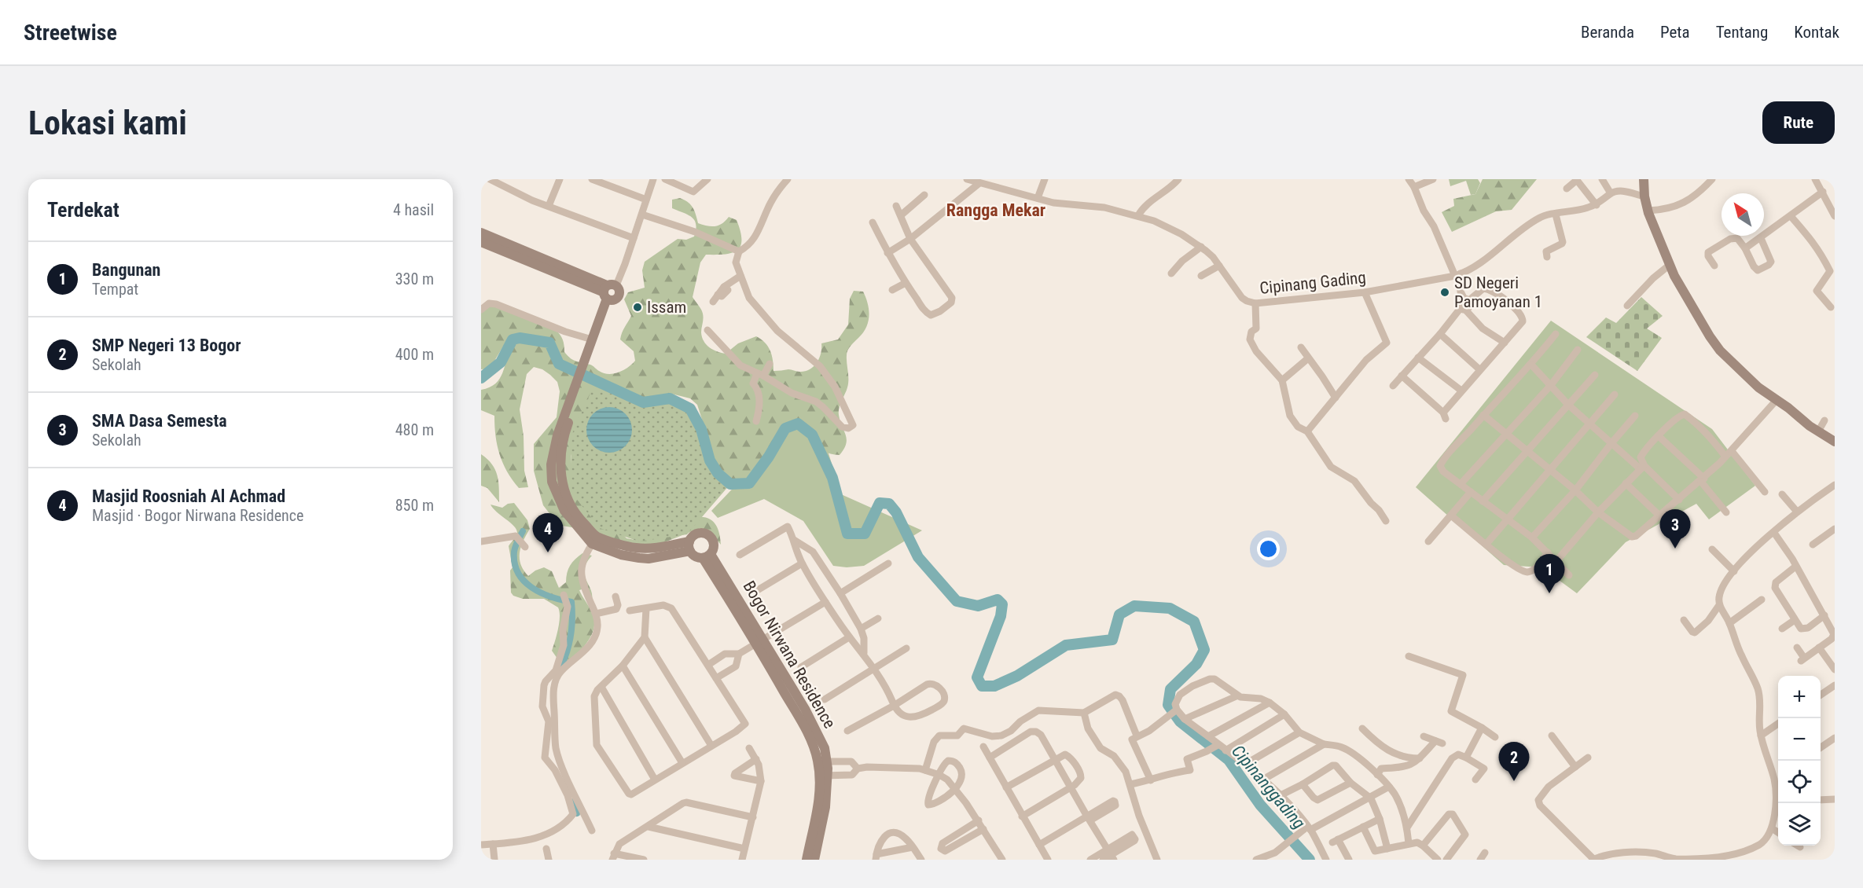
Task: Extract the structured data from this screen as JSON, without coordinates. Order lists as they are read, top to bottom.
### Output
{
  "streets": {
    "street": ["Cipinang Gading", "Bogor Nirwana Residence"]
  },
  "districts": ["Rangga Mekar"],
  "water": ["Cipinanggading"],
  "places": ["SD Negeri Pamoyanan 1", "Issam"],
  "north": "top left",
  "page": {
    "header": "Streetwise",
    "nav": [
      "Beranda",
      "Peta",
      "Tentang",
      "Kontak"
    ],
    "buttons": "Rute",
    "title": "Lokasi kami",
    "heading": ["Terdekat", "4 hasil"],
    "list": [
      {
        "mark": "1",
        "name": "Bangunan",
        "note": "Tempat",
        "value": "330 m"
      },
      {
        "mark": "2",
        "name": "SMP Negeri 13 Bogor",
        "note": "Sekolah",
        "value": "400 m"
      },
      {
        "mark": "3",
        "name": "SMA Dasa Semesta",
        "note": "Sekolah",
        "value": "480 m"
      },
      {
        "mark": "4",
        "name": "Masjid Roosniah Al Achmad",
        "note": "Masjid · Bogor Nirwana Residence",
        "value": "850 m"
      }
    ],
    "pins": [
      "3",
      "4",
      "1",
      "2"
    ],
    "map_buttons": ["+", "−"]
  }
}
